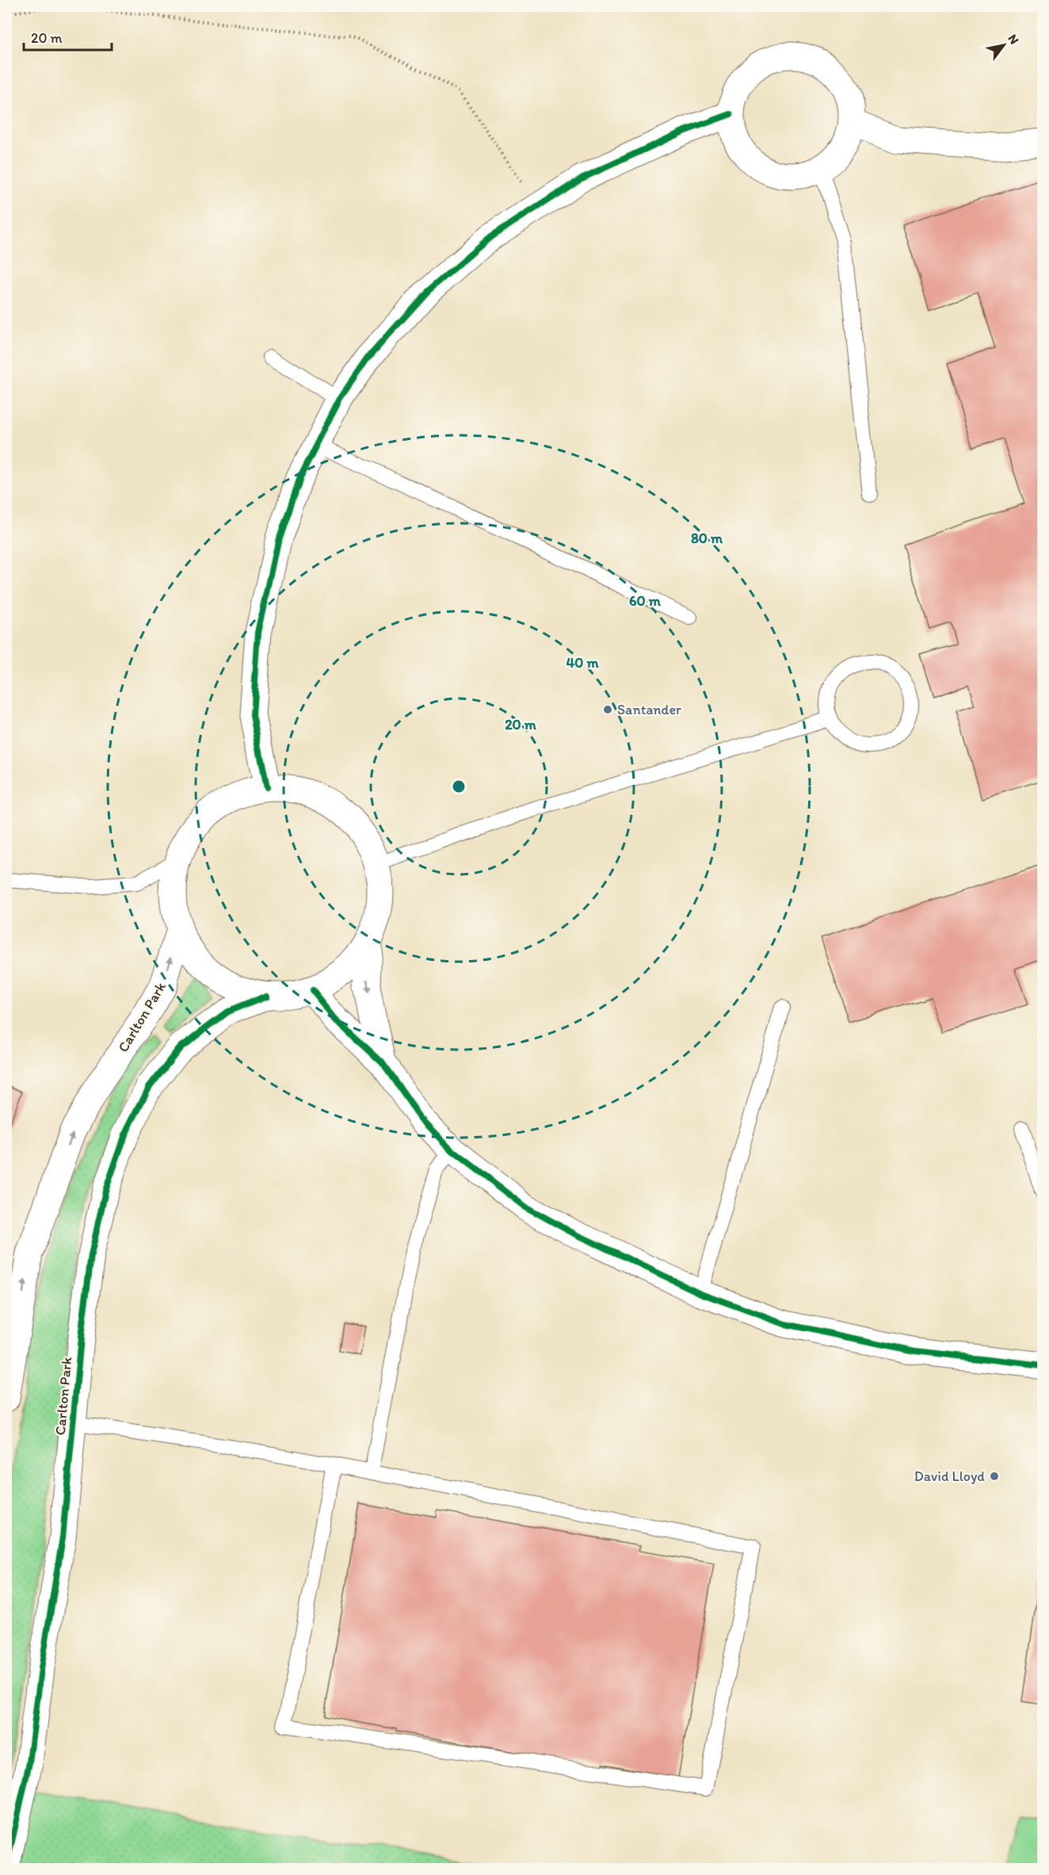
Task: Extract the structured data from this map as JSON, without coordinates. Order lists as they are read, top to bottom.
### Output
{
  "streets": {
    "street": ["Carlton Park"]
  },
  "places": ["Santander", "David Lloyd"],
  "scale_bar": "20 m",
  "north": "top right",
  "rings": [
    "80 m",
    "60 m",
    "40 m",
    "20 m"
  ]
}
